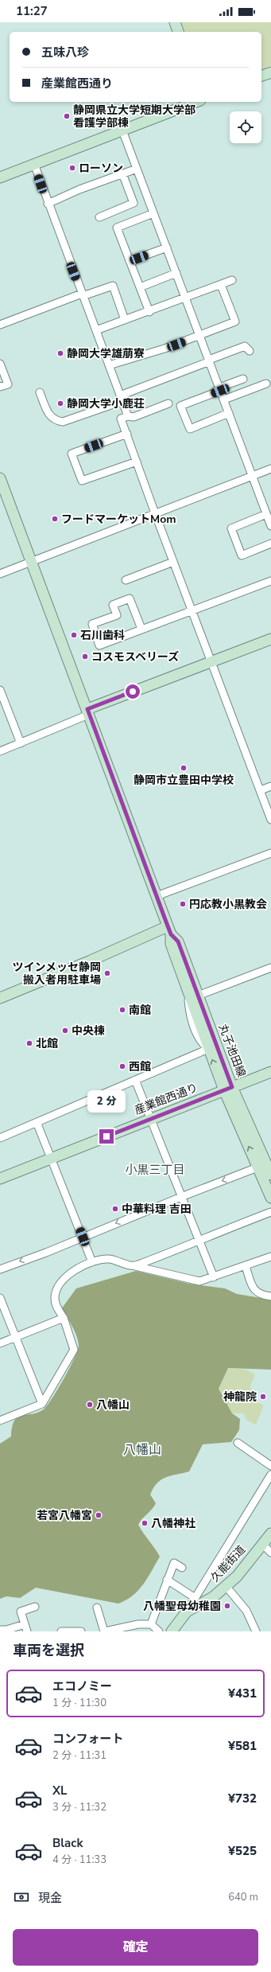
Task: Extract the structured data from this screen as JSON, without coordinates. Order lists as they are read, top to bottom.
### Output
{
  "streets": {
    "street": ["丸子池田線", "産業館西通り", "久能街道"]
  },
  "crossings": [
    ["丸子池田線", "産業館西通り"]
  ],
  "districts": ["小黒三丁目", "八幡山"],
  "places": [
    "静岡県立大学短期大学部 看護学部棟",
    "ローソン",
    "静岡大学雄萠寮",
    "静岡大学小鹿荘",
    "フードマーケットMom",
    "石川歯科",
    "コスモスベリーズ",
    "静岡市立豊田中学校",
    "円応教小黒教会",
    "ツインメッセ静岡 搬入者用駐車場",
    "南館",
    "中央棟",
    "北館",
    "西館",
    "中華料理 吉田",
    "神龍院",
    "八幡山",
    "若宮八幡宮",
    "八幡神社",
    "八幡聖母幼稚園"
  ],
  "page": {
    "status": "11:27",
    "banner": ["五味八珍", "産業館西通り"],
    "bubble": "2 分",
    "heading": "車両を選択",
    "list": [
      {
        "name": "エコノミー",
        "note": "1 分 · 11:30",
        "value": "¥431"
      },
      {
        "name": "コンフォート",
        "note": "2 分 · 11:31",
        "value": "¥581"
      },
      {
        "name": "XL",
        "note": "3 分 · 11:32",
        "value": "¥732"
      },
      {
        "name": "Black",
        "note": "4 分 · 11:33",
        "value": "¥525"
      }
    ],
    "pay": ["現金", "640 m"],
    "buttons": "確定"
  }
}
